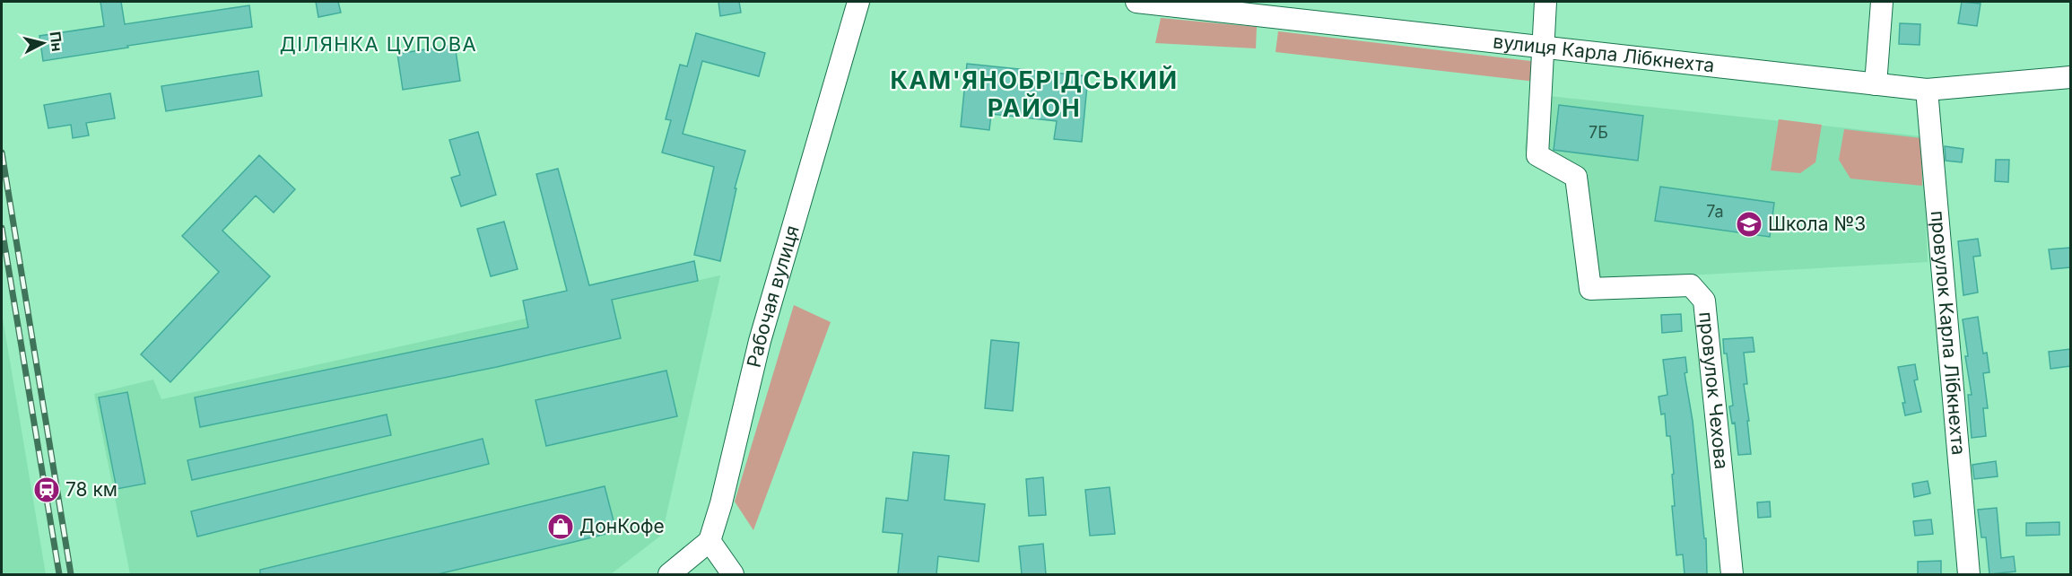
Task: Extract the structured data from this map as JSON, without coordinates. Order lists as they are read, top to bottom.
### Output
{
  "streets": {
    "street": [
      "вулиця Карла Лібкнехта",
      "Рабочая вулиця",
      "провулок Карла Лібкнехта",
      "провулок Чехова"
    ]
  },
  "crossings": [
    ["вулиця Карла Лібкнехта", "провулок Карла Лібкнехта"],
    ["вулиця Карла Лібкнехта", "провулок Чехова"]
  ],
  "districts": ["ДІЛЯНКА ЦУПОВА", "КАМ'ЯНОБРІДСЬКИЙ РАЙОН"],
  "places": {
    "school or university": ["Школа №3"],
    "station": ["78 км"],
    "shop": ["ДонКофе"]
  },
  "house_numbers": ["7Б", "7а"],
  "north": "right"
}
